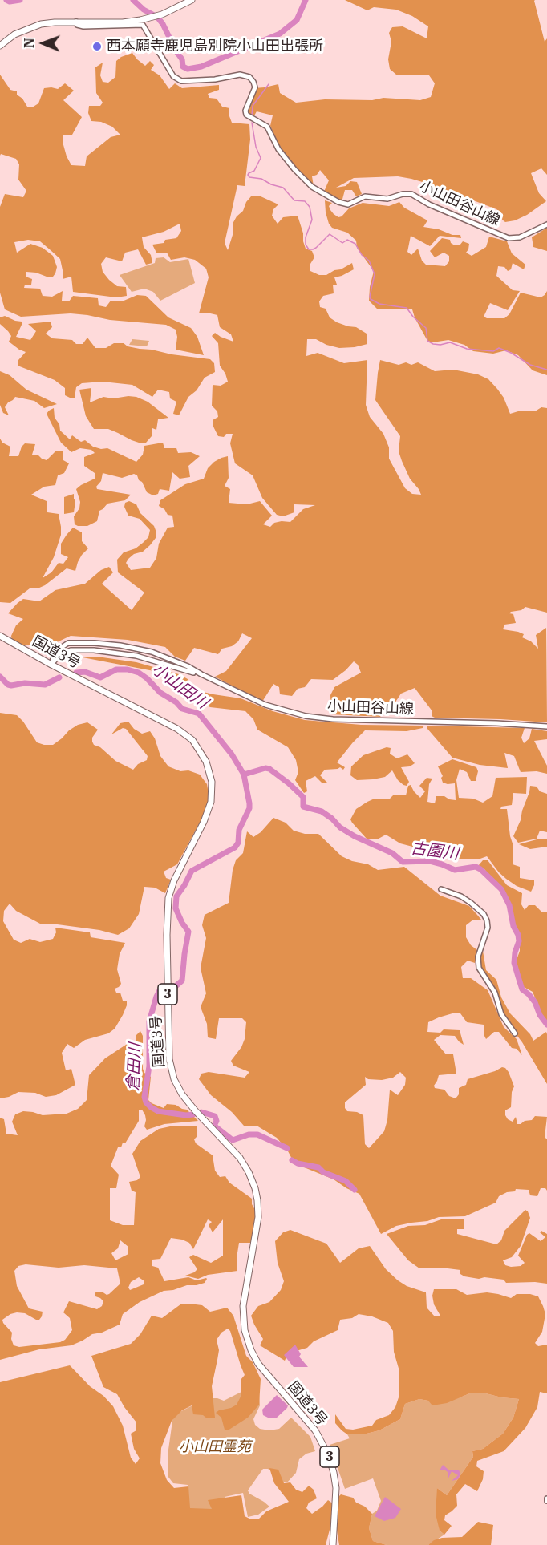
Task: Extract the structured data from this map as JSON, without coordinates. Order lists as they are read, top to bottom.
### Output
{
  "streets": {
    "highway": ["国道3号", "3"],
    "main road": ["小山田谷山線"]
  },
  "crossings": [
    ["小山田谷山線", "国道3号"]
  ],
  "water": ["小山田川", "古園川", "倉田川"],
  "parks": ["小山田霊苑"],
  "places": ["西本願寺鹿児島別院小山田出張所"],
  "north": "left"
}
